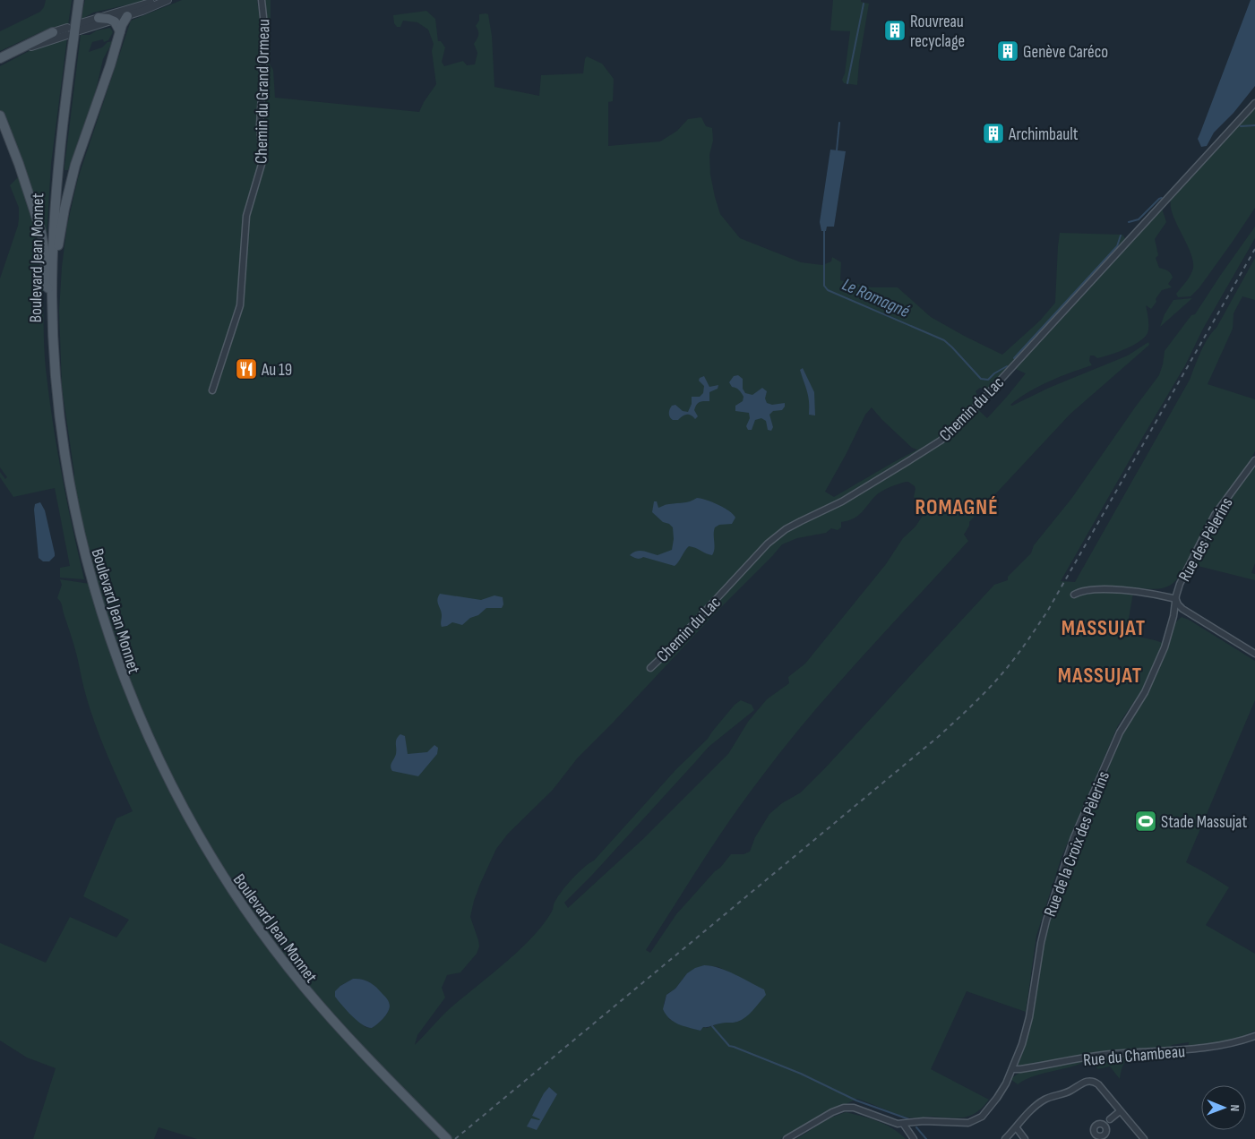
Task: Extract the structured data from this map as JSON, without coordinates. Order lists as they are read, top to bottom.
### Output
{
  "streets": {
    "main road": ["Boulevard Jean Monnet"],
    "street": [
      "Chemin du Grand Ormeau",
      "Chemin du Lac",
      "Rue des Pèlerins",
      "Rue de la Croix des Pèlerins",
      "Rue du Chambeau"
    ]
  },
  "crossings": [
    ["Rue des Pèlerins", "Rue de la Croix des Pèlerins"],
    ["Rue de la Croix des Pèlerins", "Rue du Chambeau"]
  ],
  "districts": ["ROMAGNÉ", "MASSUJAT", "MASSUJAT"],
  "water": ["Le Romagné"],
  "places": {
    "building": ["Rouvreau recyclage", "Genève Caréco", "Archimbault"],
    "restaurant": ["Au 19"],
    "sports": ["Stade Massujat"]
  },
  "north": "right"
}
